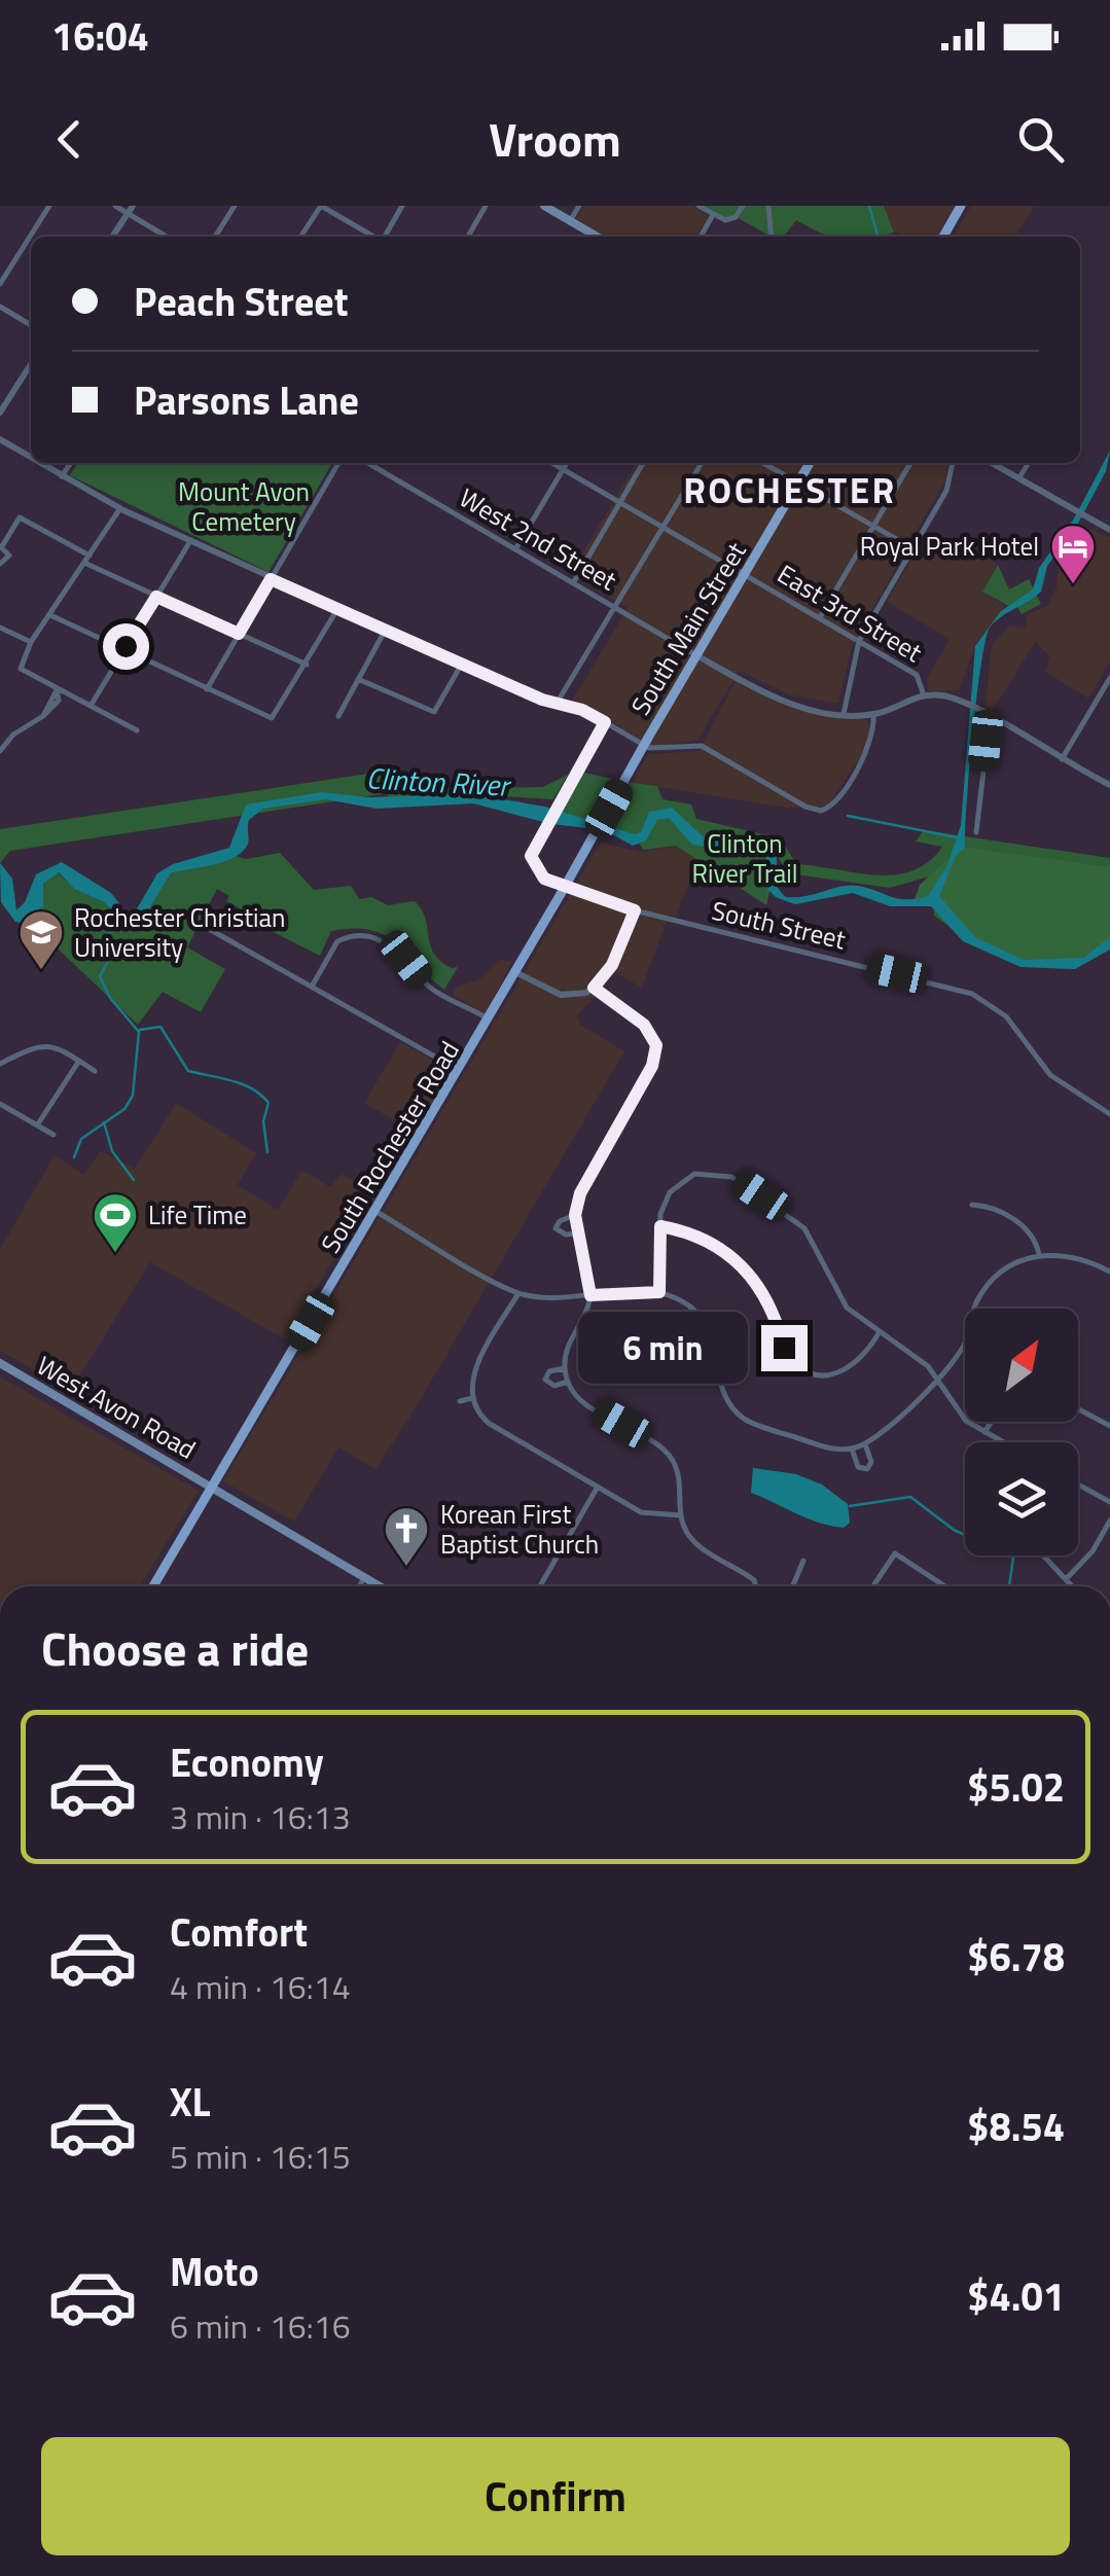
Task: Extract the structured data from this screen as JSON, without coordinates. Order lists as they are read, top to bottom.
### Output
{
  "streets": {
    "main road": ["South Main Street", "South Rochester Road", "West Avon Road"],
    "street": ["West 2nd Street", "East 3rd Street", "South Street"]
  },
  "crossings": [
    ["West 2nd Street", "South Main Street"],
    ["East 3rd Street", "South Main Street"],
    ["South Main Street", "South Rochester Road"],
    ["South Rochester Road", "West Avon Road"]
  ],
  "districts": ["ROCHESTER"],
  "water": ["Clinton River"],
  "parks": ["Mount Avon Cemetery", "Clinton River Trail"],
  "places": {
    "hotel": ["Royal Park Hotel"],
    "school or university": ["Rochester Christian University"],
    "sports": ["Life Time"],
    "church": ["Korean First Baptist Church"]
  },
  "north": "top right",
  "page": {
    "status": "16:04",
    "header": "Vroom",
    "banner": ["Peach Street", "Parsons Lane"],
    "bubble": "6 min",
    "heading": "Choose a ride",
    "list": [
      {
        "name": "Economy",
        "note": "3 min · 16:13",
        "value": "$5.02"
      },
      {
        "name": "Comfort",
        "note": "4 min · 16:14",
        "value": "$6.78"
      },
      {
        "name": "XL",
        "note": "5 min · 16:15",
        "value": "$8.54"
      },
      {
        "name": "Moto",
        "note": "6 min · 16:16",
        "value": "$4.01"
      }
    ],
    "buttons": "Confirm"
  }
}
